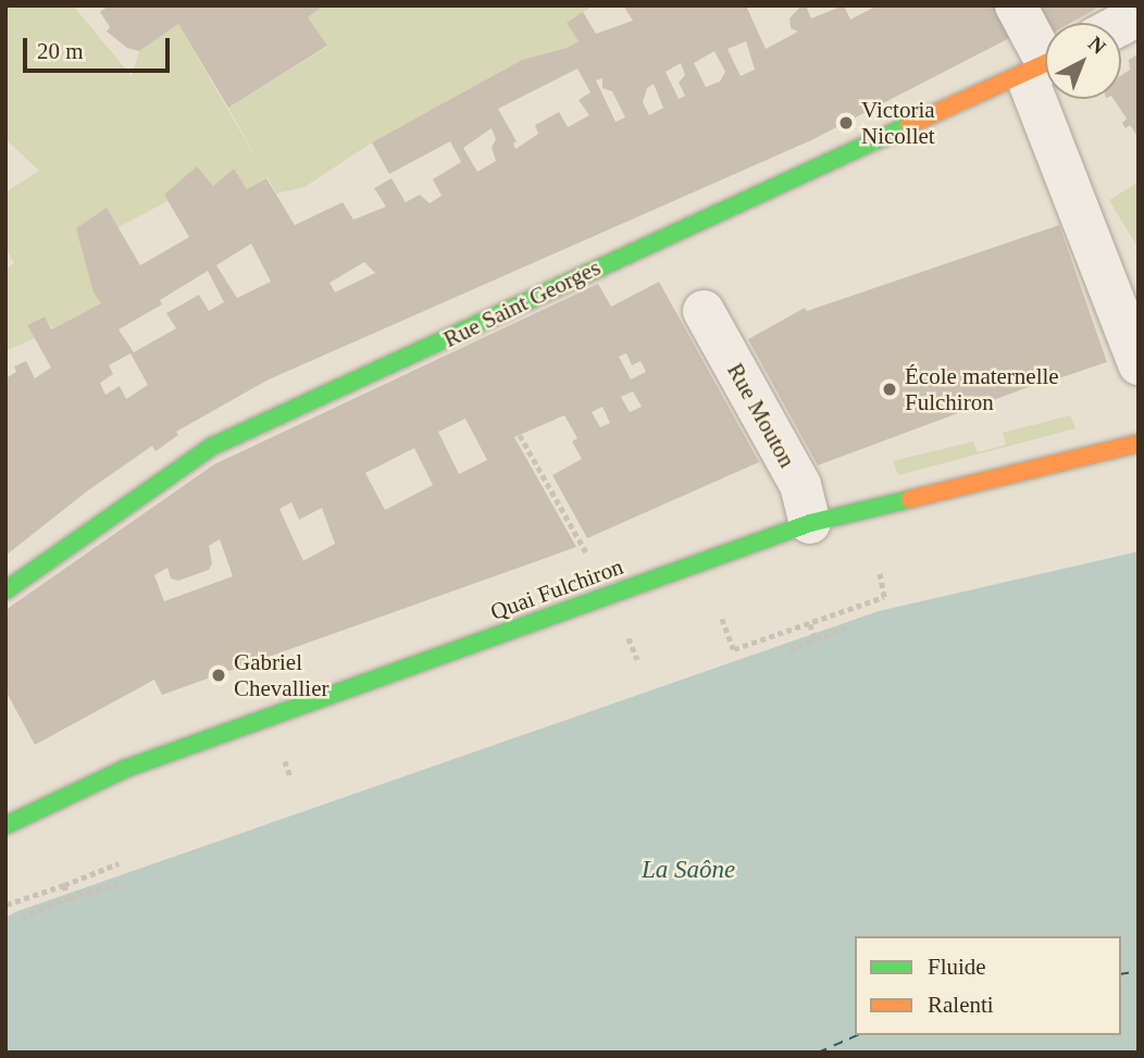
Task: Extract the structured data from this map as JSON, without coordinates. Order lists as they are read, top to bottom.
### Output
{
  "streets": {
    "main road": ["Rue Saint Georges", "Quai Fulchiron"],
    "street": ["Rue Mouton"]
  },
  "crossings": [
    ["Rue Mouton", "Quai Fulchiron"]
  ],
  "water": ["La Saône"],
  "places": ["Victoria Nicollet", "École maternelle Fulchiron", "Gabriel Chevallier"],
  "legend": ["Fluide", "Ralenti"],
  "scale_bar": "20 m",
  "north": "top right"
}
